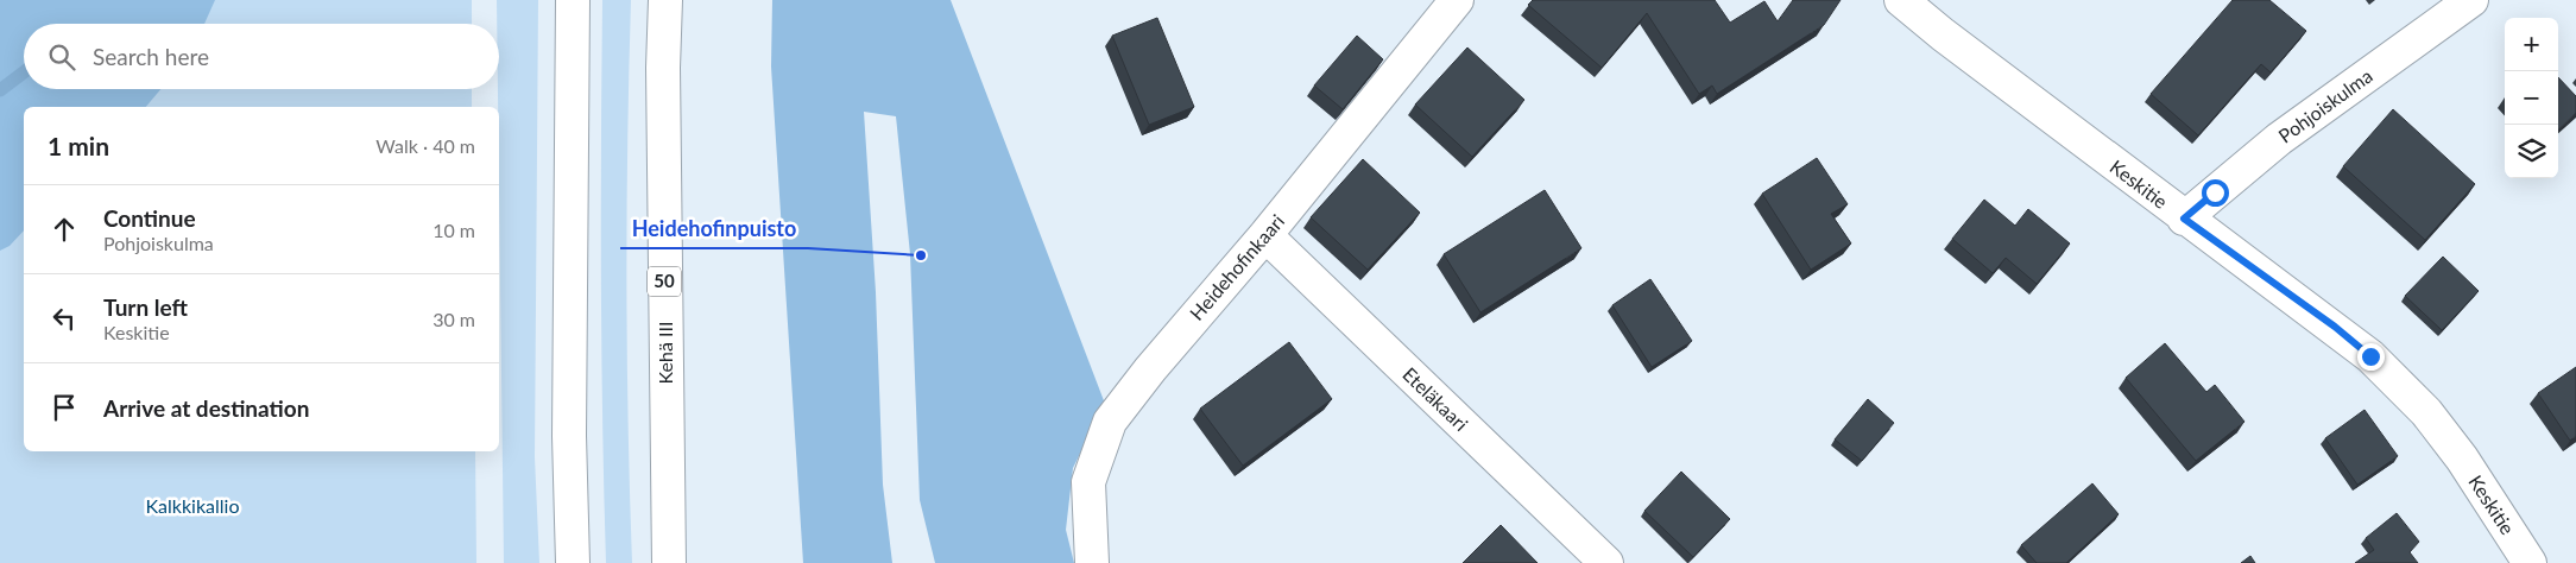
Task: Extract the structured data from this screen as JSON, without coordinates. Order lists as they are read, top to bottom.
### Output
{
  "streets": {
    "main road": [
      "Pohjoiskulma",
      "Keskitie",
      "Heidehofinkaari",
      "50",
      "Kehä III",
      "Eteläkaari"
    ]
  },
  "crossings": [
    ["Pohjoiskulma", "Keskitie"],
    ["Heidehofinkaari", "Eteläkaari"]
  ],
  "parks": ["Kalkkikallio"],
  "places": ["Heidehofinpuisto"],
  "page": {
    "map_buttons": ["+", "−"],
    "search": "Search here",
    "heading": ["1 min", "Walk · 40 m"],
    "list": [
      ["Continue", "Pohjoiskulma", "10 m"],
      ["Turn left", "Keskitie", "30 m"],
      "Arrive at destination"
    ]
  }
}
